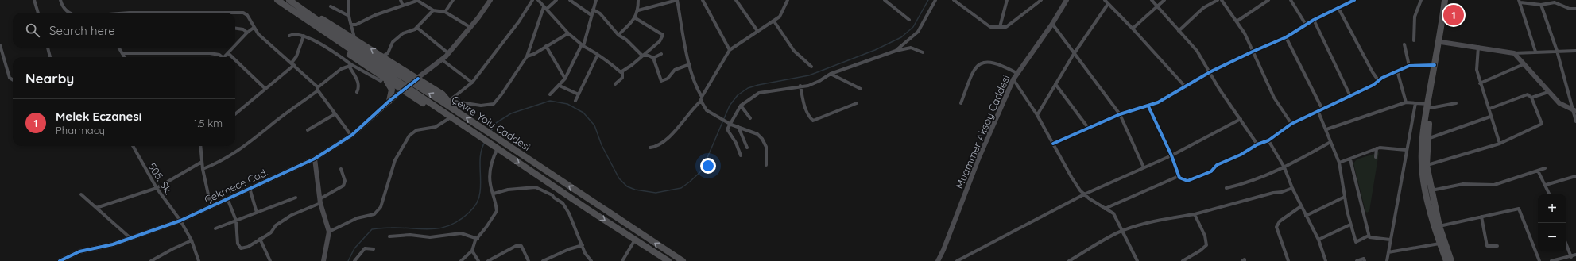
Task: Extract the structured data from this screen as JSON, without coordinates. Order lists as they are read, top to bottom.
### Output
{
  "streets": {
    "highway": ["Çevre Yolu Caddesi"],
    "street": ["Muammer Aksoy Caddesi", "505. Sk.", "Çekmece Cad."]
  },
  "crossings": [
    ["505. Sk.", "Çekmece Cad."]
  ],
  "page": {
    "pins": "1",
    "search": "Search here",
    "heading": "Nearby",
    "list": [
      {
        "mark": "1",
        "name": "Melek Eczanesi",
        "note": "Pharmacy",
        "value": "1.5 km"
      }
    ],
    "map_buttons": ["+", "−"]
  }
}
